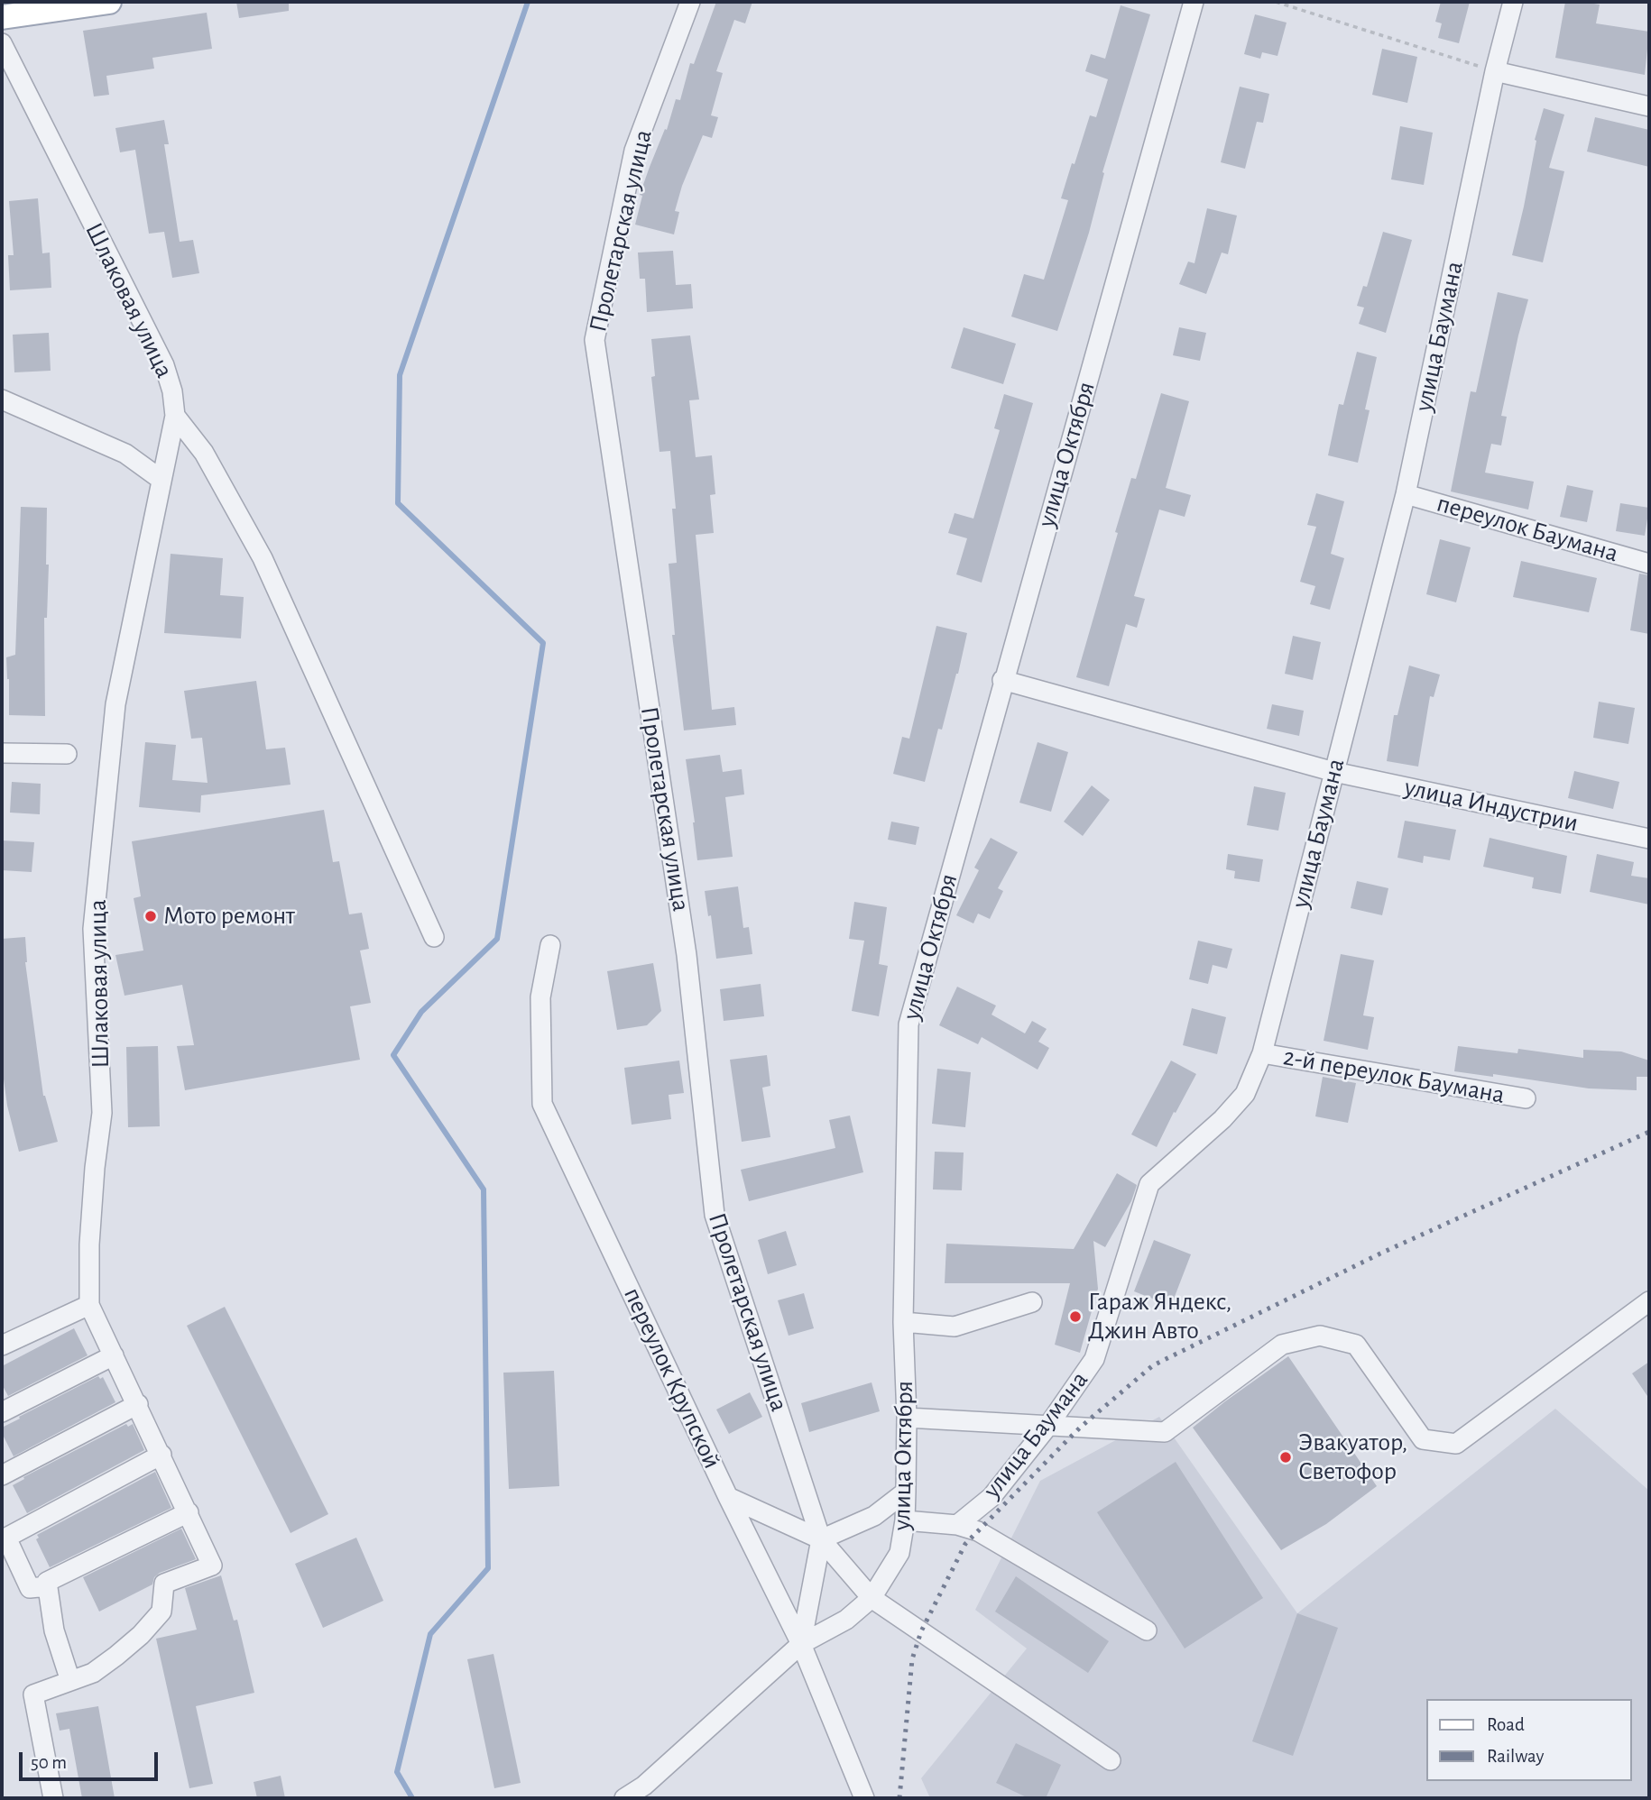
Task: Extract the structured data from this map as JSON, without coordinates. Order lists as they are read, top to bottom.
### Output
{
  "streets": {
    "street": [
      "Пролетарская улица",
      "Шлаковая улица",
      "улица Баумана",
      "улица Октября",
      "переулок Баумана",
      "улица Индустрии",
      "2-й переулок Баумана",
      "переулок Крупской"
    ]
  },
  "crossings": [
    ["Пролетарская улица", "улица Октября"],
    ["улица Баумана", "переулок Баумана"],
    ["улица Баумана", "улица Индустрии"],
    ["улица Баумана", "2-й переулок Баумана"],
    ["улица Октября", "улица Индустрии"],
    ["улица Октября", "переулок Крупской"]
  ],
  "places": ["Мото ремонт", "Гараж Яндекс, Джин Авто", "Эвакуатор, Светофор"],
  "legend": ["Road", "Railway"],
  "scale_bar": "50 m"
}
